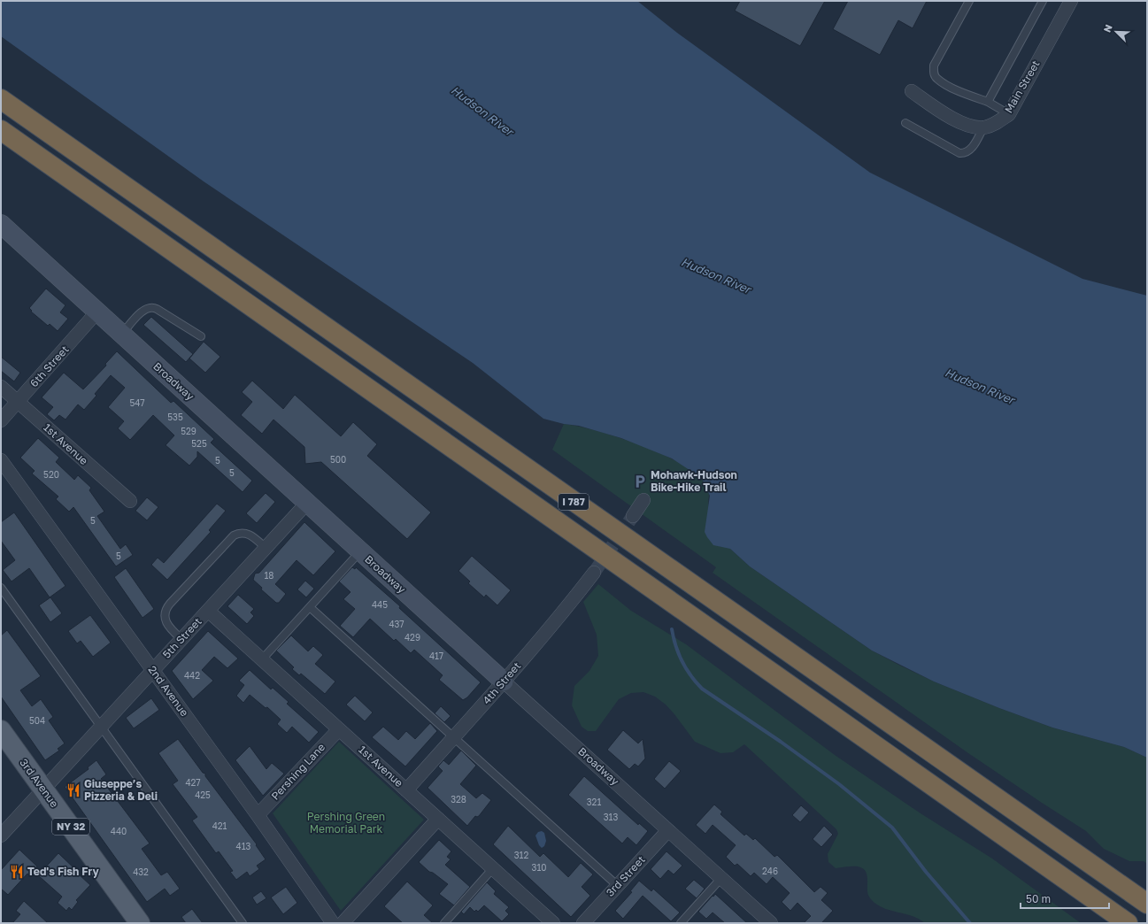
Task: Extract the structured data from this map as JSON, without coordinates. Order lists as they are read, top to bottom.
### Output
{
  "streets": {
    "highway": ["I 787"],
    "main road": ["3rd Avenue", "NY 32"],
    "street": [
      "Main Street",
      "6th Street",
      "Broadway",
      "1st Avenue",
      "5th Street",
      "4th Street",
      "2nd Avenue",
      "Pershing Lane",
      "3rd Street"
    ]
  },
  "crossings": [
    ["6th Street", "Broadway"],
    ["6th Street", "1st Avenue"],
    ["Broadway", "5th Street"],
    ["Broadway", "4th Street"],
    ["Broadway", "3rd Street"],
    ["1st Avenue", "5th Street"],
    ["1st Avenue", "4th Street"],
    ["1st Avenue", "Pershing Lane"],
    ["5th Street", "2nd Avenue"],
    ["5th Street", "3rd Avenue"],
    ["2nd Avenue", "Pershing Lane"]
  ],
  "water": ["Hudson River"],
  "parks": ["Pershing Green Memorial Park"],
  "places": {
    "parking": ["Mohawk-Hudson Bike-Hike Trail"],
    "restaurant": ["Giuseppe’s Pizzeria & Deli", "Ted's Fish Fry"]
  },
  "house_numbers": [
    "547",
    "535",
    "529",
    "525",
    "500",
    "5",
    "5",
    "520",
    "5",
    "5",
    "18",
    "445",
    "437",
    "429",
    "417",
    "442",
    "504",
    "427",
    "425",
    "328",
    "321",
    "313",
    "421",
    "440",
    "413",
    "312",
    "310",
    "246",
    "432"
  ],
  "scale_bar": "50 m",
  "north": "top left"
}
